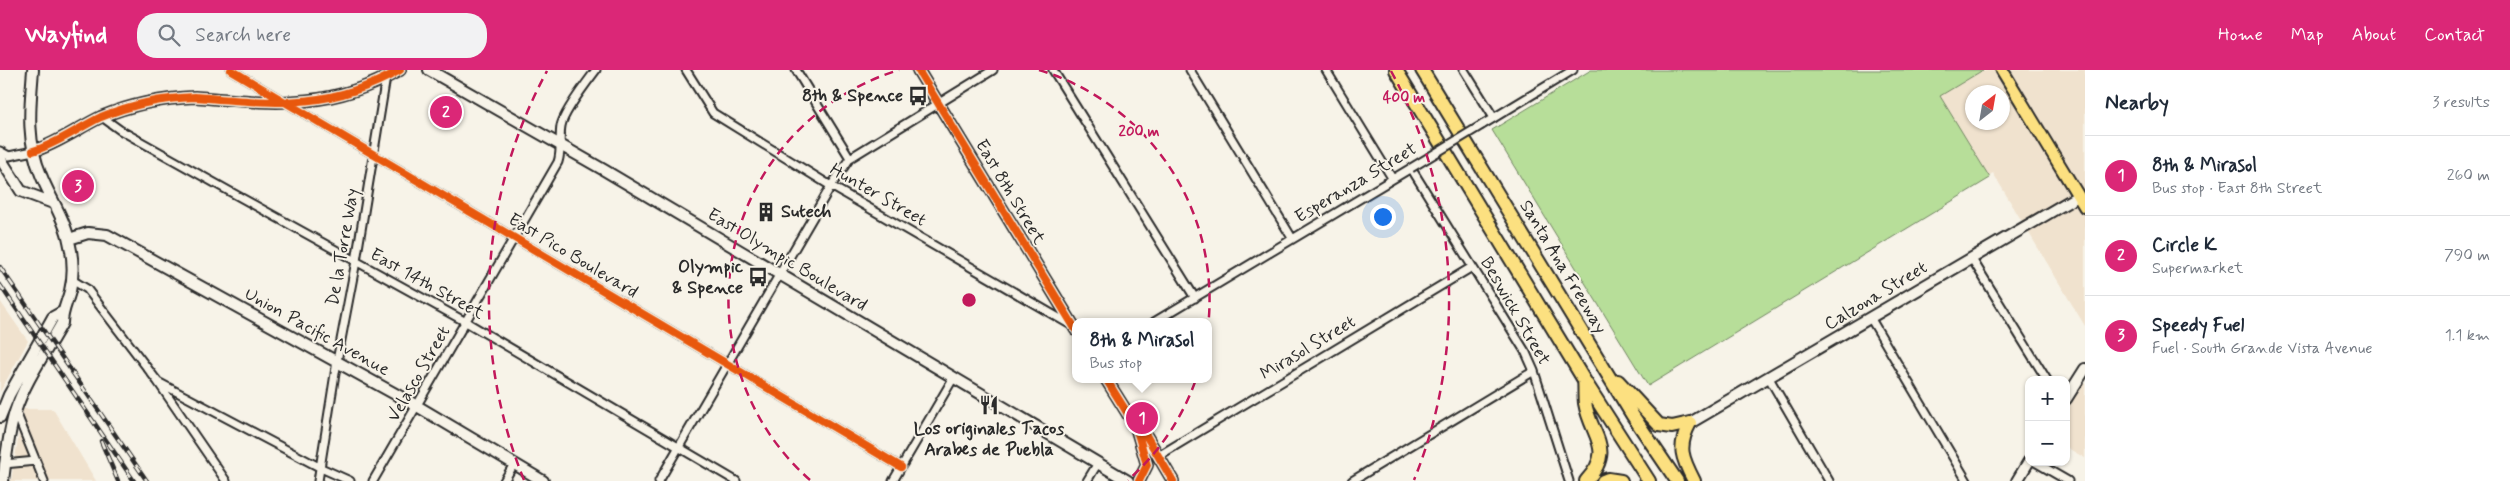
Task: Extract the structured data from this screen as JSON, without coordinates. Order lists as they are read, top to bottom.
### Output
{
  "streets": {
    "highway": ["Santa Ana Freeway"],
    "main road": [
      "East 8th Street",
      "East Olympic Boulevard",
      "Calzona Street",
      "Union Pacific Avenue"
    ],
    "street": [
      "Esperanza Street",
      "Hunter Street",
      "De la Torre Way",
      "East Pico Boulevard",
      "East 14th Street",
      "Beswick Street",
      "Mirasol Street",
      "Velasco Street"
    ]
  },
  "crossings": [
    ["Esperanza Street", "Beswick Street"],
    ["De la Torre Way", "East Pico Boulevard"],
    ["De la Torre Way", "East 14th Street"],
    ["De la Torre Way", "Union Pacific Avenue"],
    ["East Pico Boulevard", "Velasco Street"],
    ["East Olympic Boulevard", "Velasco Street"],
    ["East 14th Street", "Velasco Street"],
    ["Beswick Street", "Mirasol Street"],
    ["Union Pacific Avenue", "Velasco Street"]
  ],
  "places": {
    "bus stop": ["8th & Spence", "Olympic & Spence"],
    "building": ["Sutech"],
    "restaurant": ["Los originales Tacos Arabes de Puebla"]
  },
  "north": "top right",
  "page": {
    "header": "Wayfind",
    "search": "Search here",
    "nav": [
      "Home",
      "Map",
      "About",
      "Contact"
    ],
    "heading": ["Nearby", "3 results"],
    "pins": ["2", "3", "1"],
    "list": [
      {
        "mark": "1",
        "name": "8th & Mirasol",
        "note": "Bus stop · East 8th Street",
        "value": "260 m"
      },
      {
        "mark": "2",
        "name": "Circle K",
        "note": "Supermarket",
        "value": "790 m"
      },
      {
        "mark": "3",
        "name": "Speedy Fuel",
        "note": "Fuel · South Grande Vista Avenue",
        "value": "1.1 km"
      }
    ],
    "popup": ["8th & Mirasol", "Bus stop"],
    "map_buttons": ["+", "−"]
  },
  "rings": ["400 m", "200 m"]
}
